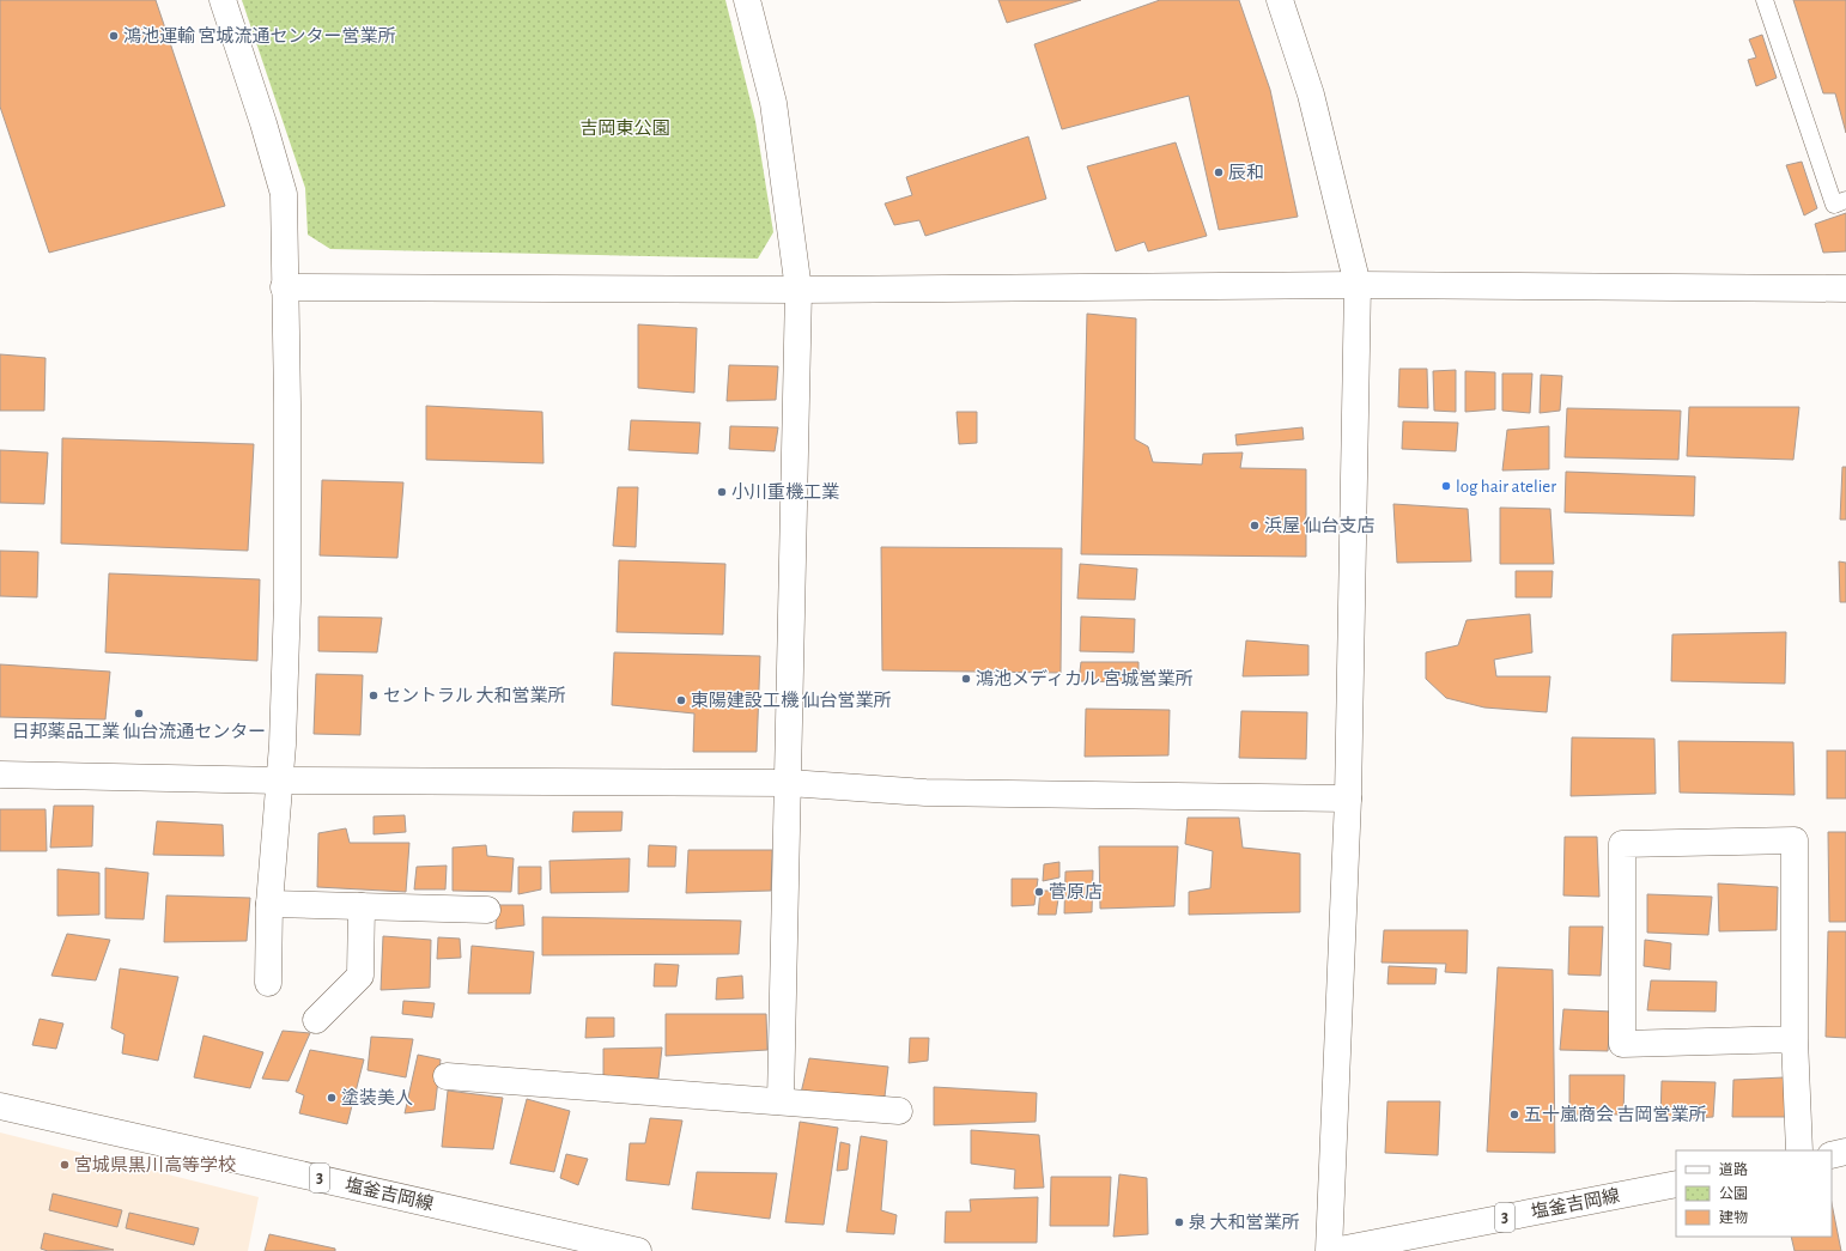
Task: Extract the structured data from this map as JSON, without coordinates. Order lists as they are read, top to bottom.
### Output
{
  "streets": {
    "street": ["3", "塩釜吉岡線"]
  },
  "parks": ["吉岡東公園"],
  "places": [
    "鴻池運輸 宮城流通センター営業所",
    "辰和",
    "log hair atelier",
    "小川重機工業",
    "浜屋 仙台支店",
    "鴻池メディカル 宮城営業所",
    "セントラル 大和営業所",
    "東陽建設工機 仙台営業所",
    "日邦薬品工業 仙台流通センター",
    "菅原店",
    "塗装美人",
    "五十嵐商会 吉岡営業所",
    "宮城県黒川高等学校",
    "泉 大和営業所"
  ],
  "legend": ["道路", "公園", "建物"]
}
